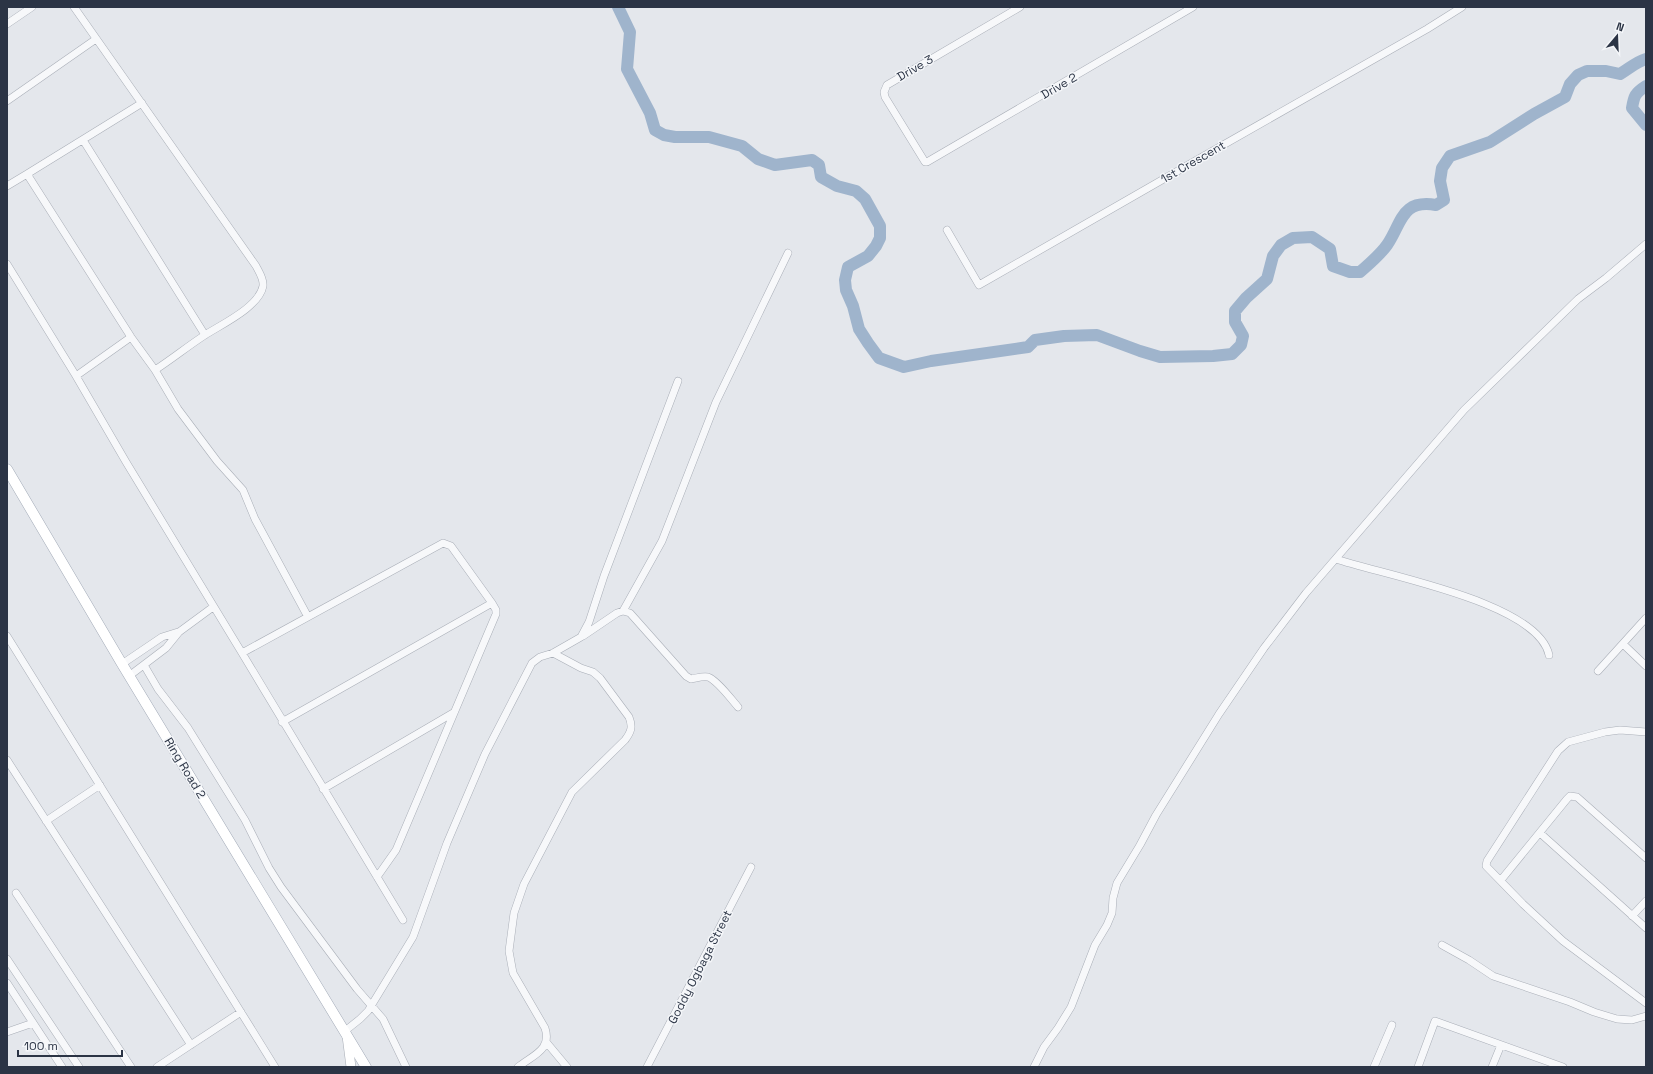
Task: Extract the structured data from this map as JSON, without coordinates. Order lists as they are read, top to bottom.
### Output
{
  "streets": {
    "main road": ["Ring Road 2"],
    "street": [
      "Drive 3",
      "Drive 2",
      "1st Crescent",
      "Goddy Ogbaga Street"
    ]
  },
  "crossings": [
    ["Drive 3", "Drive 2"]
  ],
  "scale_bar": "100 m",
  "north": "top"
}
